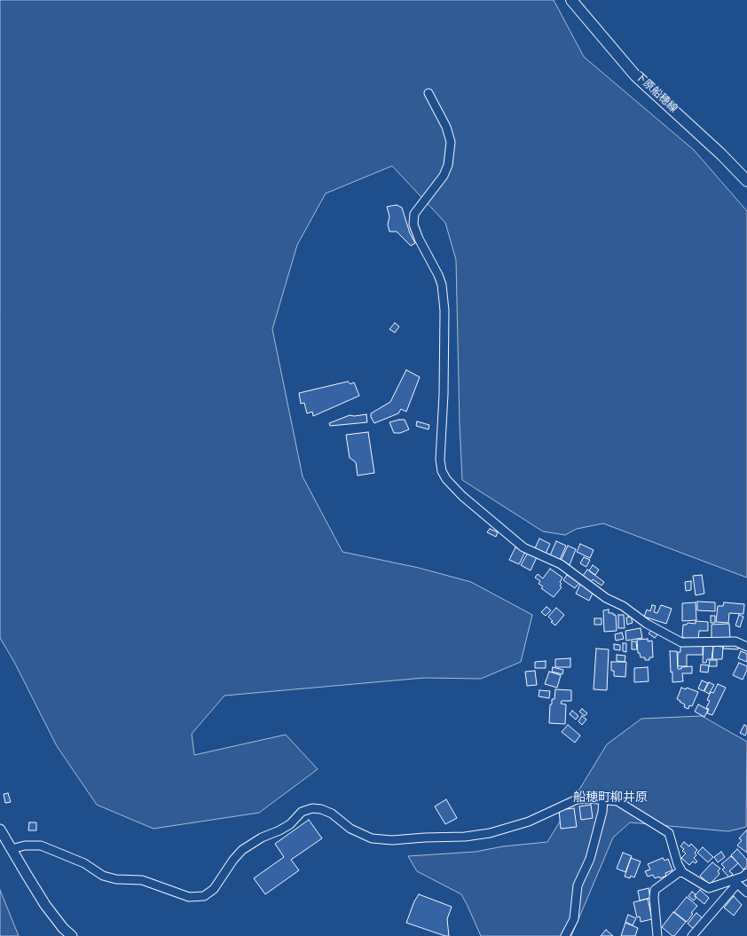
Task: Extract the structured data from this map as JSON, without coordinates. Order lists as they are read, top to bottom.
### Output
{
  "streets": {
    "main road": ["下原船穂線"]
  },
  "districts": ["船穂町柳井原"]
}
